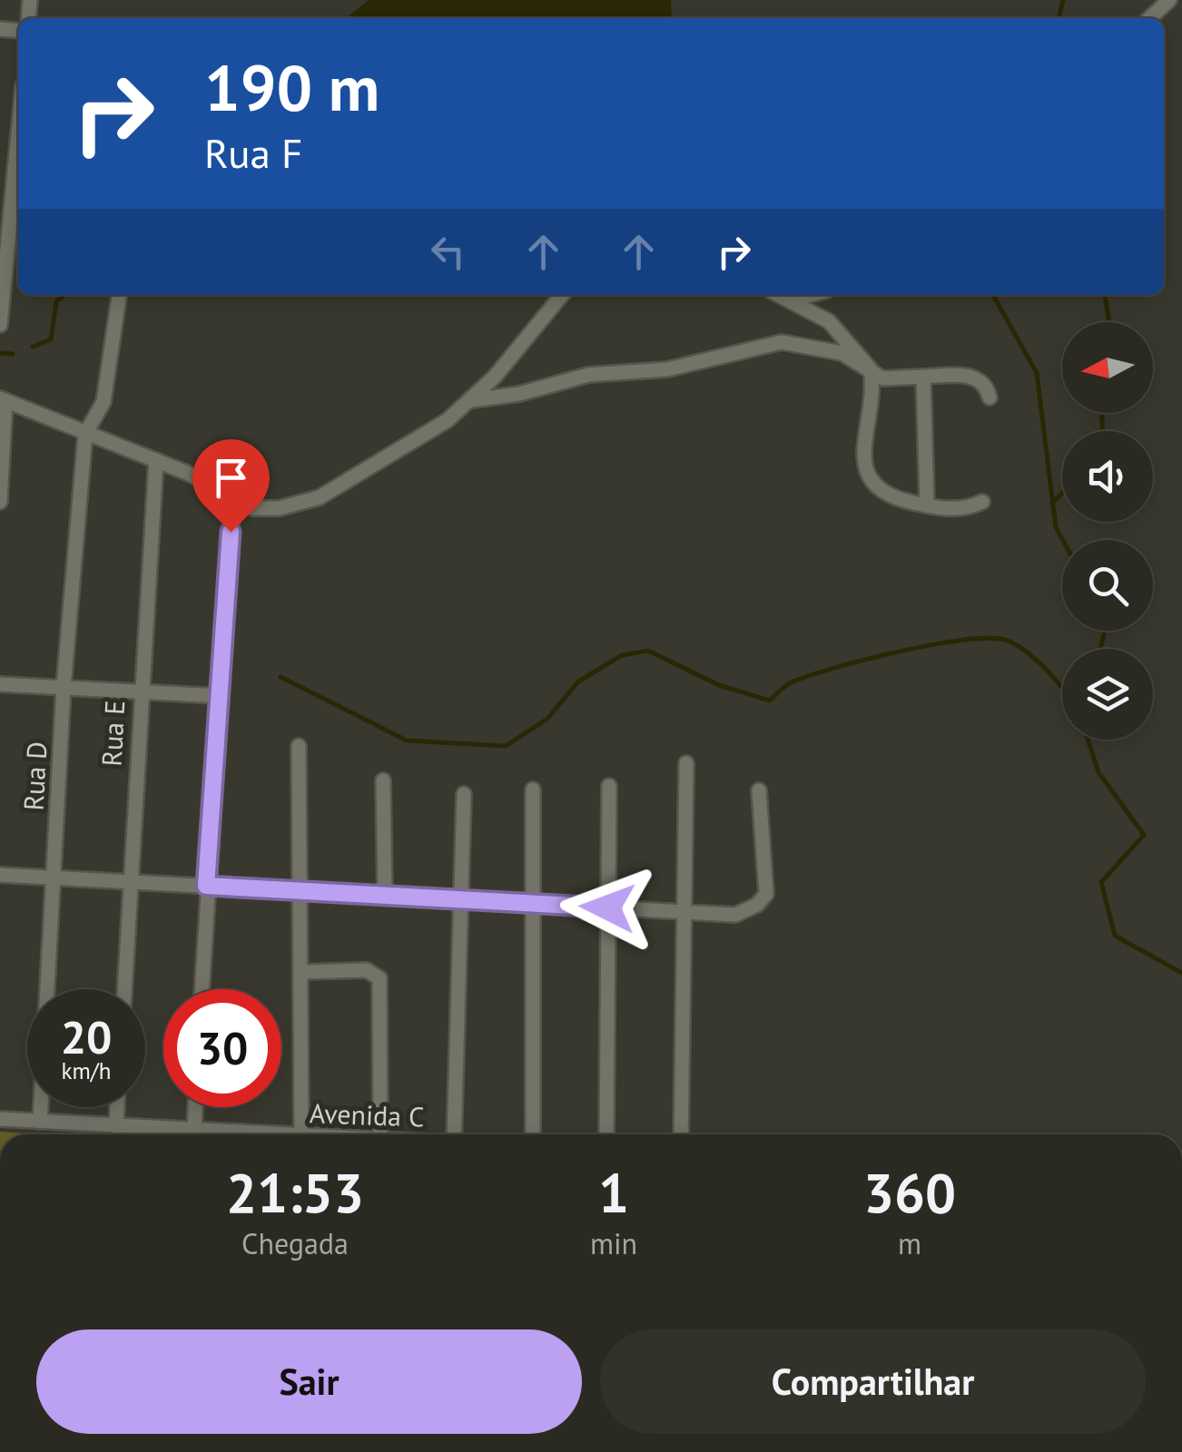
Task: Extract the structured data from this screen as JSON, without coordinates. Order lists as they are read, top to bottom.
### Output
{
  "streets": {
    "street": ["Rua E", "Rua D", "Avenida C"]
  },
  "crossings": [
    ["Rua D", "Avenida C"]
  ],
  "north": "left",
  "page": {
    "turn": ["190 m", "Rua F"],
    "speed": "20 km/h",
    "limit": "30",
    "eta": [
      "21:53",
      "Chegada",
      "1",
      "min",
      "360",
      "m"
    ],
    "buttons": ["Sair", "Compartilhar"]
  }
}
